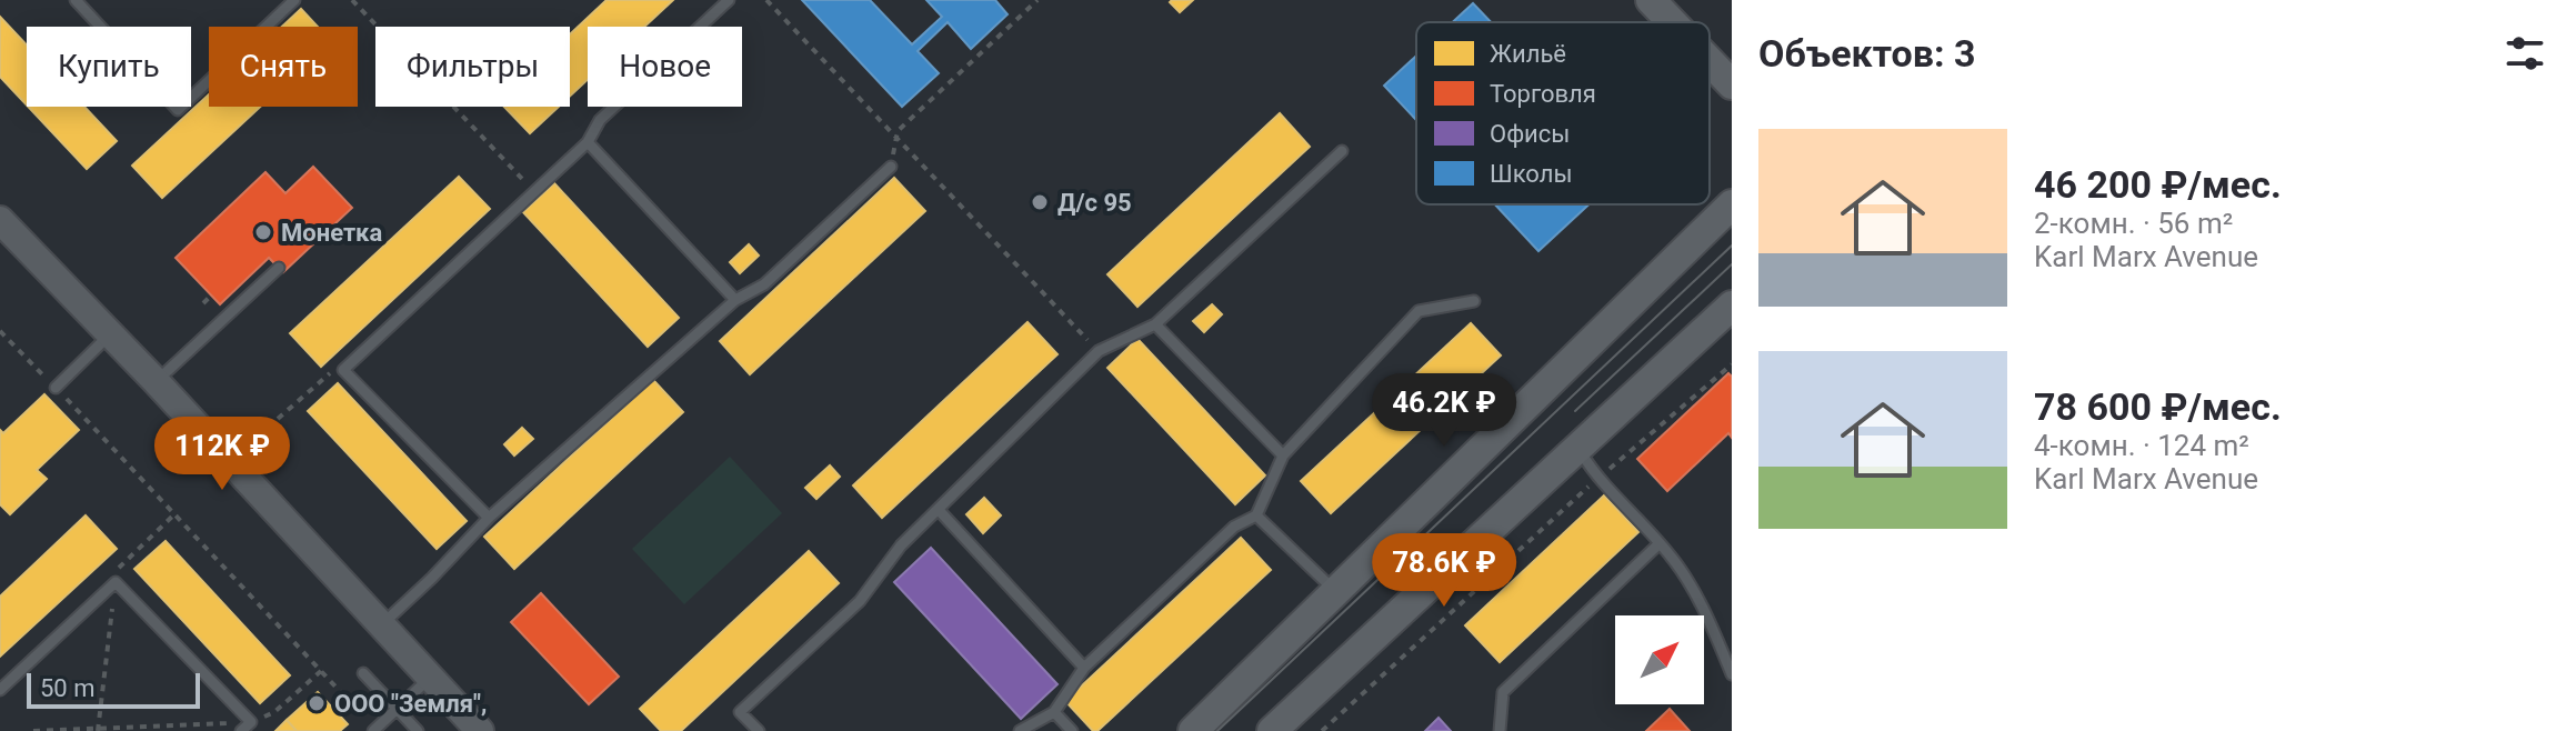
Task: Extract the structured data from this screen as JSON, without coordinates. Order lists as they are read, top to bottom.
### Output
{
  "places": ["Д/с 95", "Монетка", "ООО \"Земля\","],
  "legend": [
    "Жильё",
    "Торговля",
    "Офисы",
    "Школы"
  ],
  "scale_bar": "50 m",
  "north": "top right",
  "page": {
    "heading": "Объектов: 3",
    "chip": [
      "Купить",
      "Снять",
      "Фильтры",
      "Новое"
    ],
    "list": [
      {
        "name": "46 200 ₽/мес.",
        "note": "2-комн. · 56 m² · Karl Marx Avenue"
      },
      {
        "name": "78 600 ₽/мес.",
        "note": "4-комн. · 124 m² · Karl Marx Avenue"
      }
    ],
    "price": ["46.2K ₽", "112K ₽", "78.6K ₽"],
    "scale": "50 m"
  }
}
